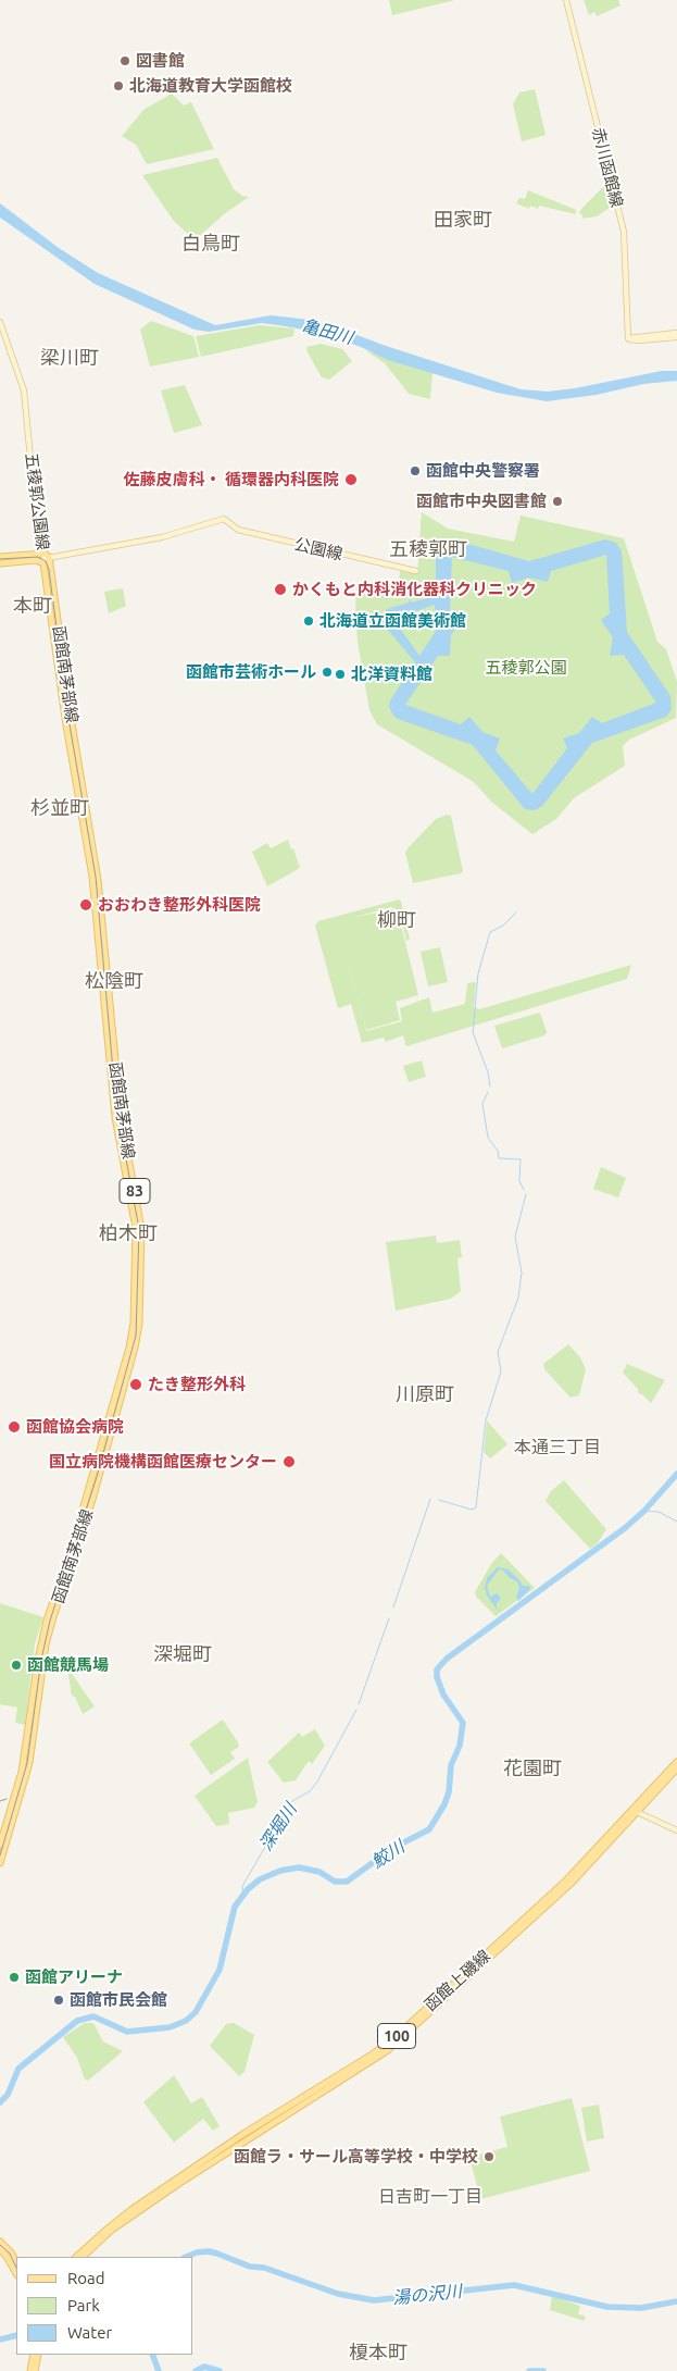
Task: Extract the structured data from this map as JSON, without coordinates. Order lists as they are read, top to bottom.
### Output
{
  "streets": {
    "main road": [
      "赤川函館線",
      "五稜郭公園線",
      "公園線",
      "函館南茅部線",
      "83",
      "函館上磯線",
      "100"
    ]
  },
  "crossings": [
    ["五稜郭公園線", "公園線"],
    ["五稜郭公園線", "函館南茅部線"]
  ],
  "districts": [
    "田家町",
    "白鳥町",
    "梁川町",
    "五稜郭町",
    "本町",
    "杉並町",
    "柳町",
    "松陰町",
    "柏木町",
    "川原町",
    "本通三丁目",
    "深堀町",
    "花園町",
    "日吉町一丁目",
    "榎本町"
  ],
  "water": [
    "亀田川",
    "深堀川",
    "鮫川",
    "湯の沢川"
  ],
  "parks": ["五稜郭公園"],
  "places": [
    "図書館",
    "北海道教育大学函館校",
    "函館中央警察署",
    "佐藤皮膚科・ 循環器内科医院",
    "函館市中央図書館",
    "かくもと内科消化器科クリニック",
    "北海道立函館美術館",
    "函館市芸術ホール",
    "北洋資料館",
    "おおわき整形外科医院",
    "たき整形外科",
    "函館協会病院",
    "国立病院機構函館医療センター",
    "函館競馬場",
    "函館アリーナ",
    "函館市民会館",
    "函館ラ・サール高等学校・中学校"
  ],
  "legend": ["Road", "Park", "Water"]
}
